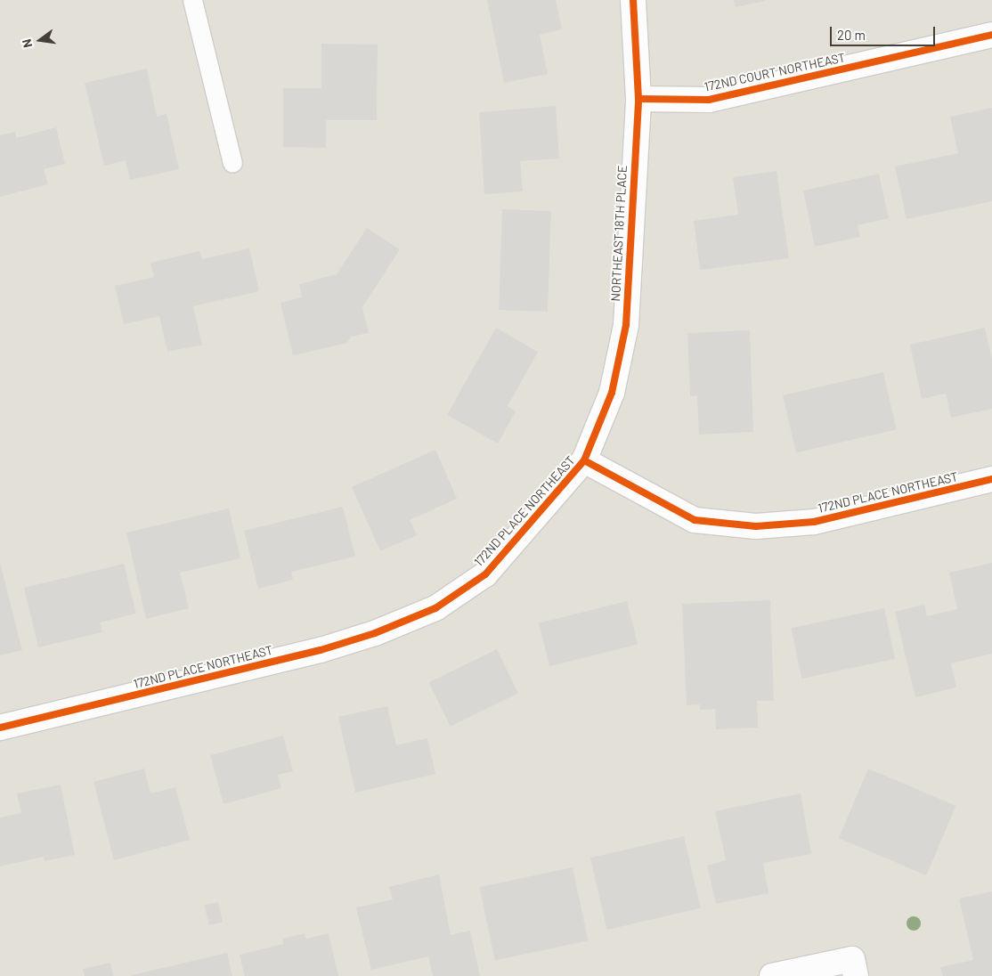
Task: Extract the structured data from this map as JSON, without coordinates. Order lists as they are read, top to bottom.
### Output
{
  "streets": {
    "street": ["172ND COURT NORTHEAST", "NORTHEAST 18TH PLACE", "172ND PLACE NORTHEAST"]
  },
  "crossings": [
    ["172ND COURT NORTHEAST", "NORTHEAST 18TH PLACE"],
    ["NORTHEAST 18TH PLACE", "172ND PLACE NORTHEAST"]
  ],
  "scale_bar": "20 m",
  "north": "left"
}
